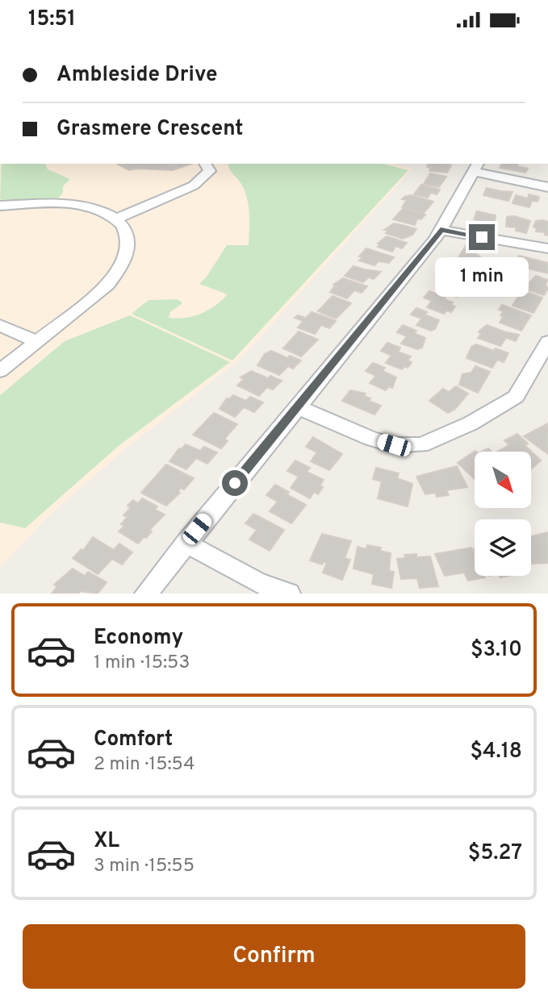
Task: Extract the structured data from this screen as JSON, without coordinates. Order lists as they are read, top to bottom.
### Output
{
  "north": "bottom right",
  "page": {
    "status": "15:51",
    "banner": ["Ambleside Drive", "Grasmere Crescent"],
    "bubble": "1 min",
    "list": [
      {
        "name": "Economy",
        "note": "1 min · 15:53",
        "value": "$3.10"
      },
      {
        "name": "Comfort",
        "note": "2 min · 15:54",
        "value": "$4.18"
      },
      {
        "name": "XL",
        "note": "3 min · 15:55",
        "value": "$5.27"
      }
    ],
    "buttons": "Confirm"
  }
}
